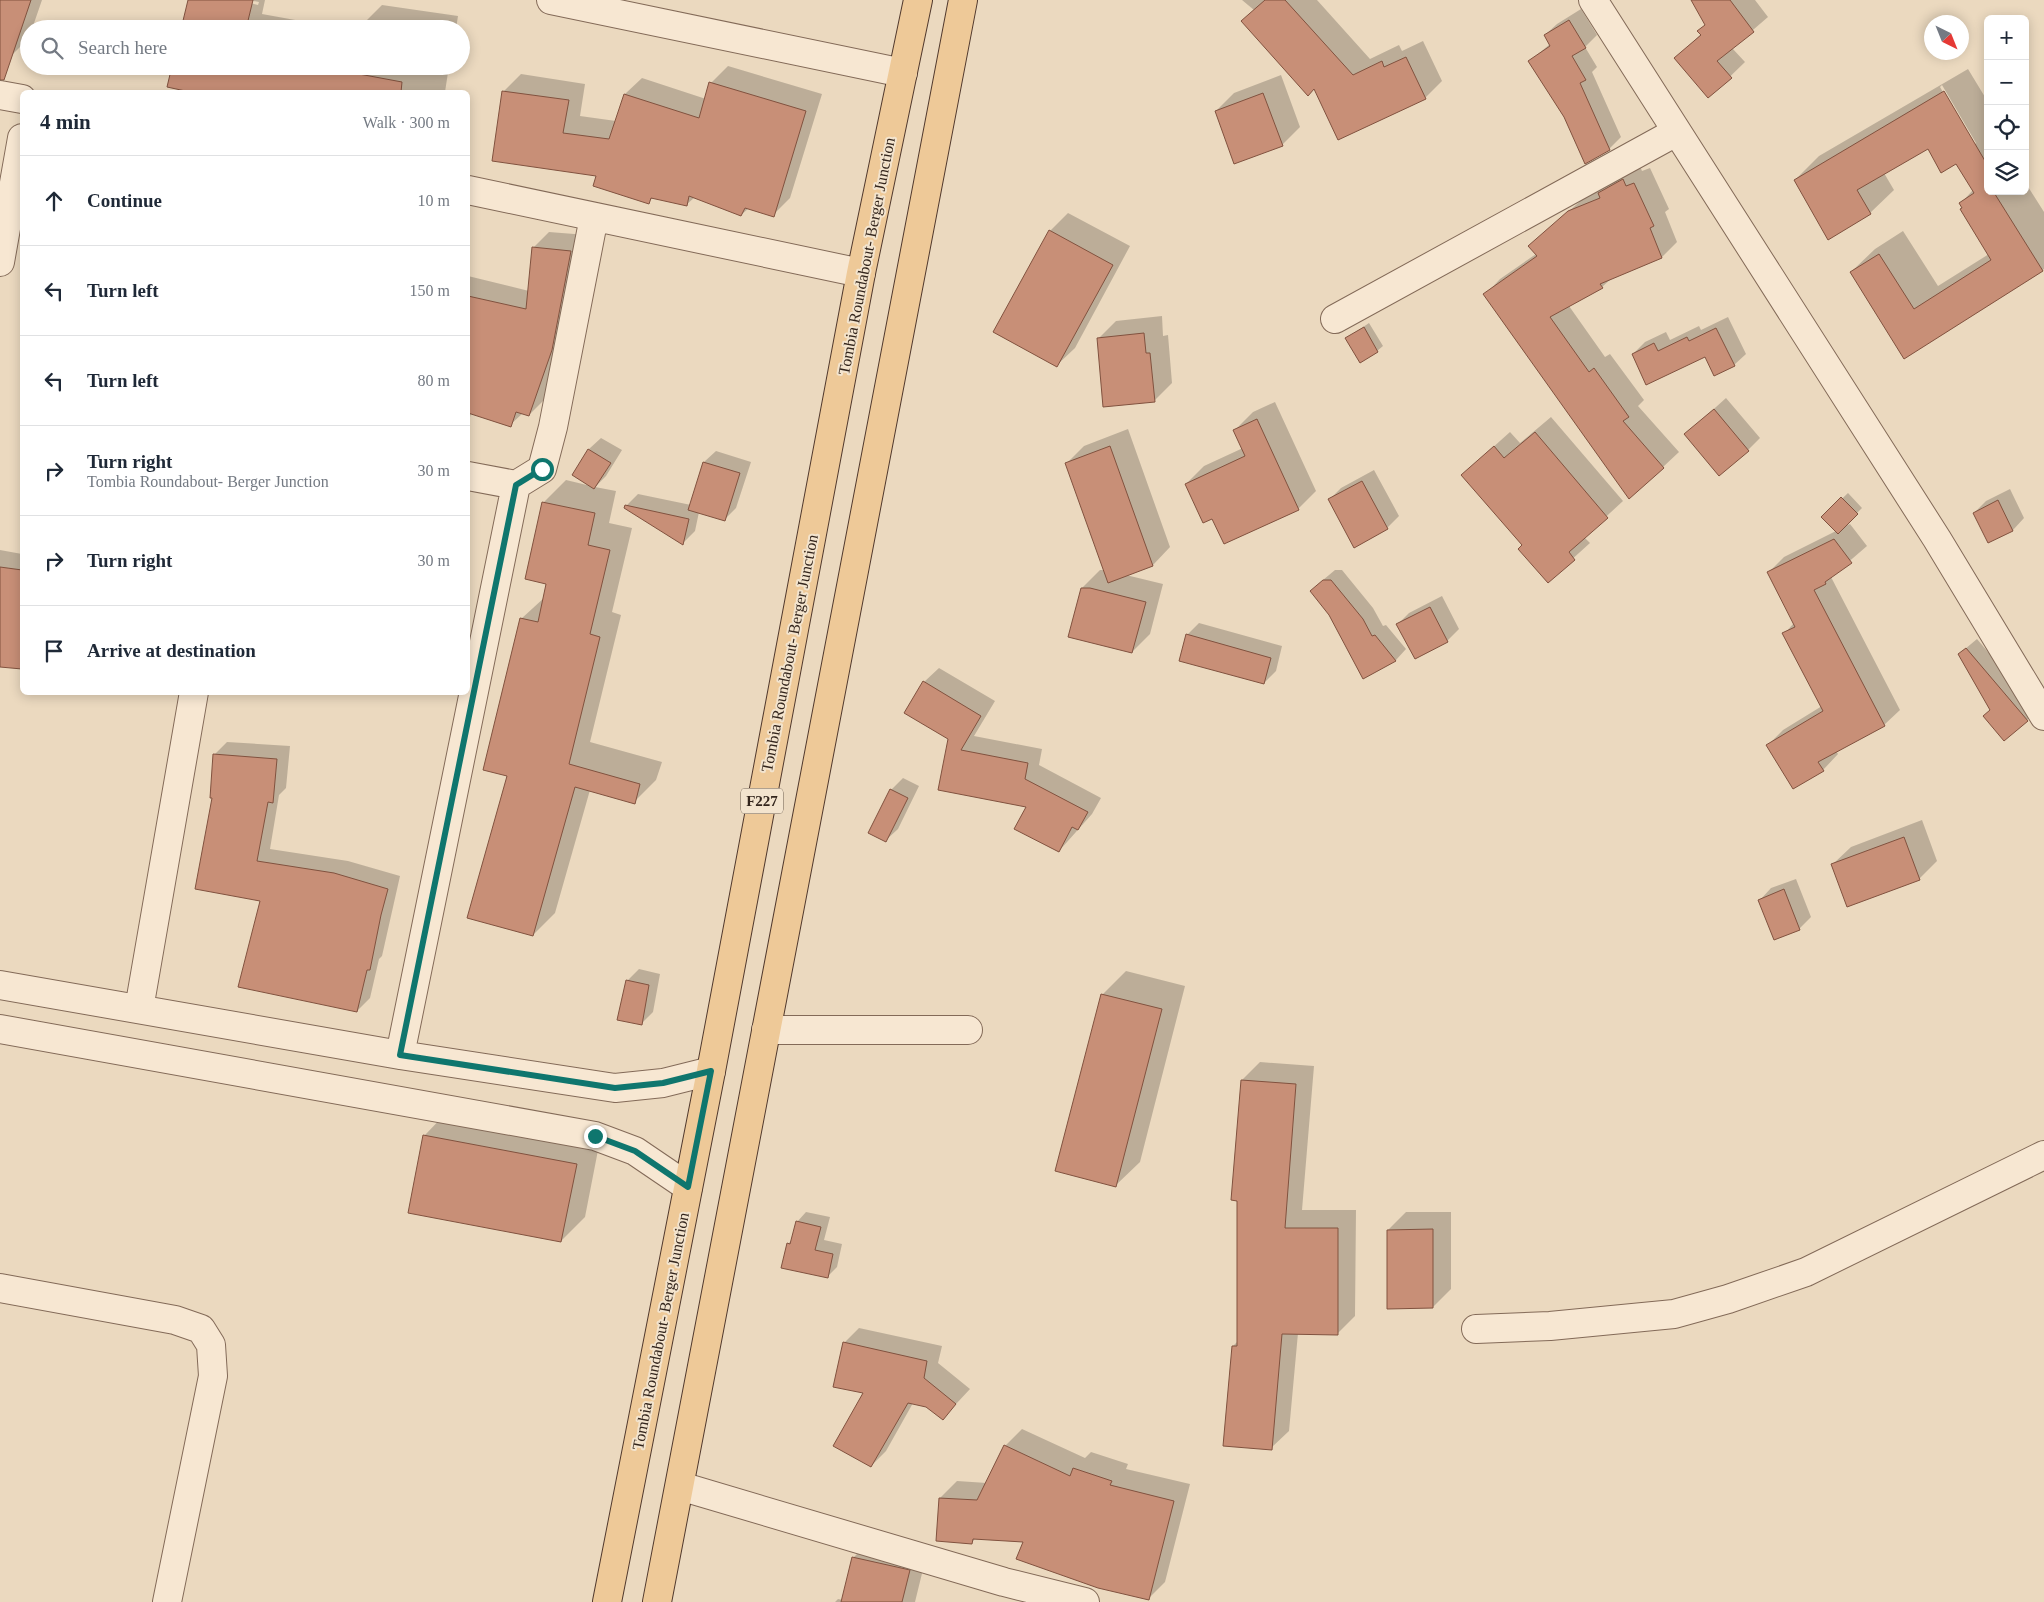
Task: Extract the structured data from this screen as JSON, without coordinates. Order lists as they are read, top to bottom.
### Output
{
  "streets": {
    "main road": ["Tombia Roundabout- Berger Junction", "F227"]
  },
  "north": "bottom right",
  "page": {
    "map_buttons": ["+", "−"],
    "search": "Search here",
    "heading": ["4 min", "Walk · 300 m"],
    "list": [
      ["Continue", "10 m"],
      ["Turn left", "150 m"],
      ["Turn left", "80 m"],
      ["Turn right", "Tombia Roundabout- Berger Junction", "30 m"],
      ["Turn right", "30 m"],
      "Arrive at destination"
    ]
  }
}
